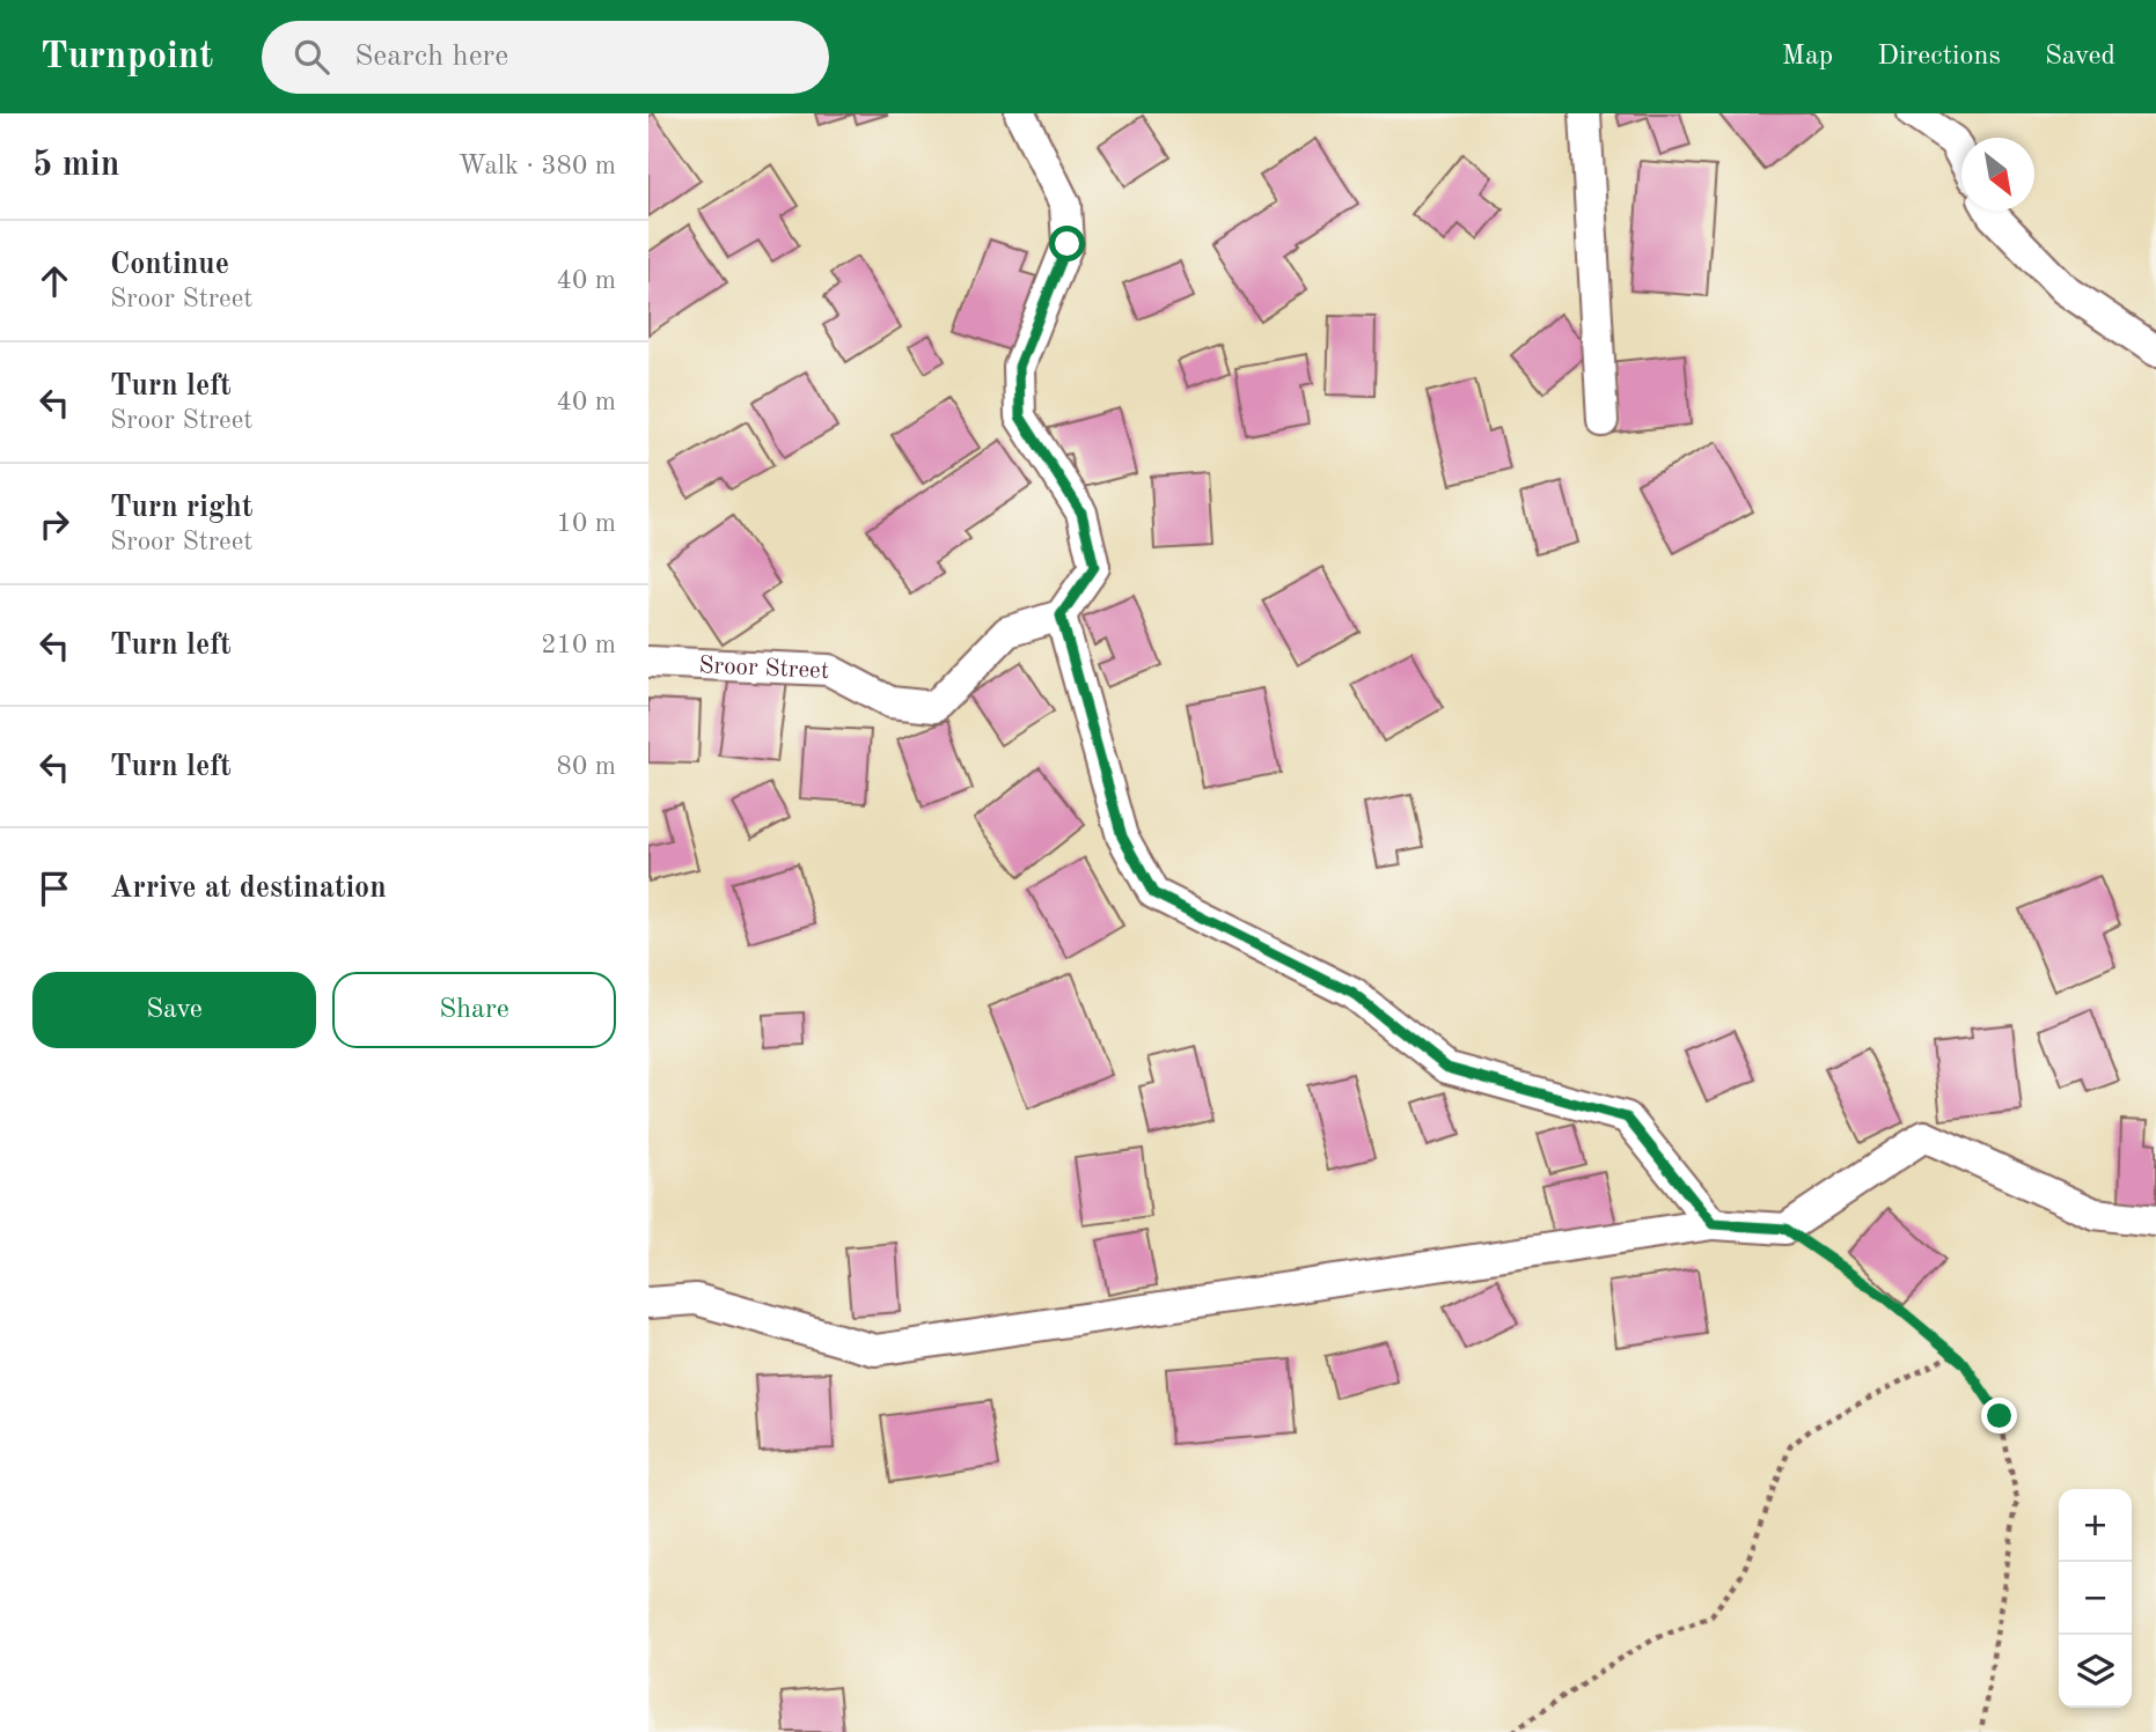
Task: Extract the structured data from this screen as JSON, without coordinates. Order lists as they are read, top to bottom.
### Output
{
  "streets": {
    "street": ["Sroor Street"]
  },
  "north": "bottom right",
  "page": {
    "header": "Turnpoint",
    "search": "Search here",
    "nav": ["Map", "Directions", "Saved"],
    "heading": ["5 min", "Walk · 380 m"],
    "list": [
      ["Continue", "Sroor Street", "40 m"],
      ["Turn left", "Sroor Street", "40 m"],
      ["Turn right", "Sroor Street", "10 m"],
      ["Turn left", "210 m"],
      ["Turn left", "80 m"],
      "Arrive at destination"
    ],
    "buttons": ["Save", "Share"],
    "map_buttons": ["+", "−"]
  }
}
